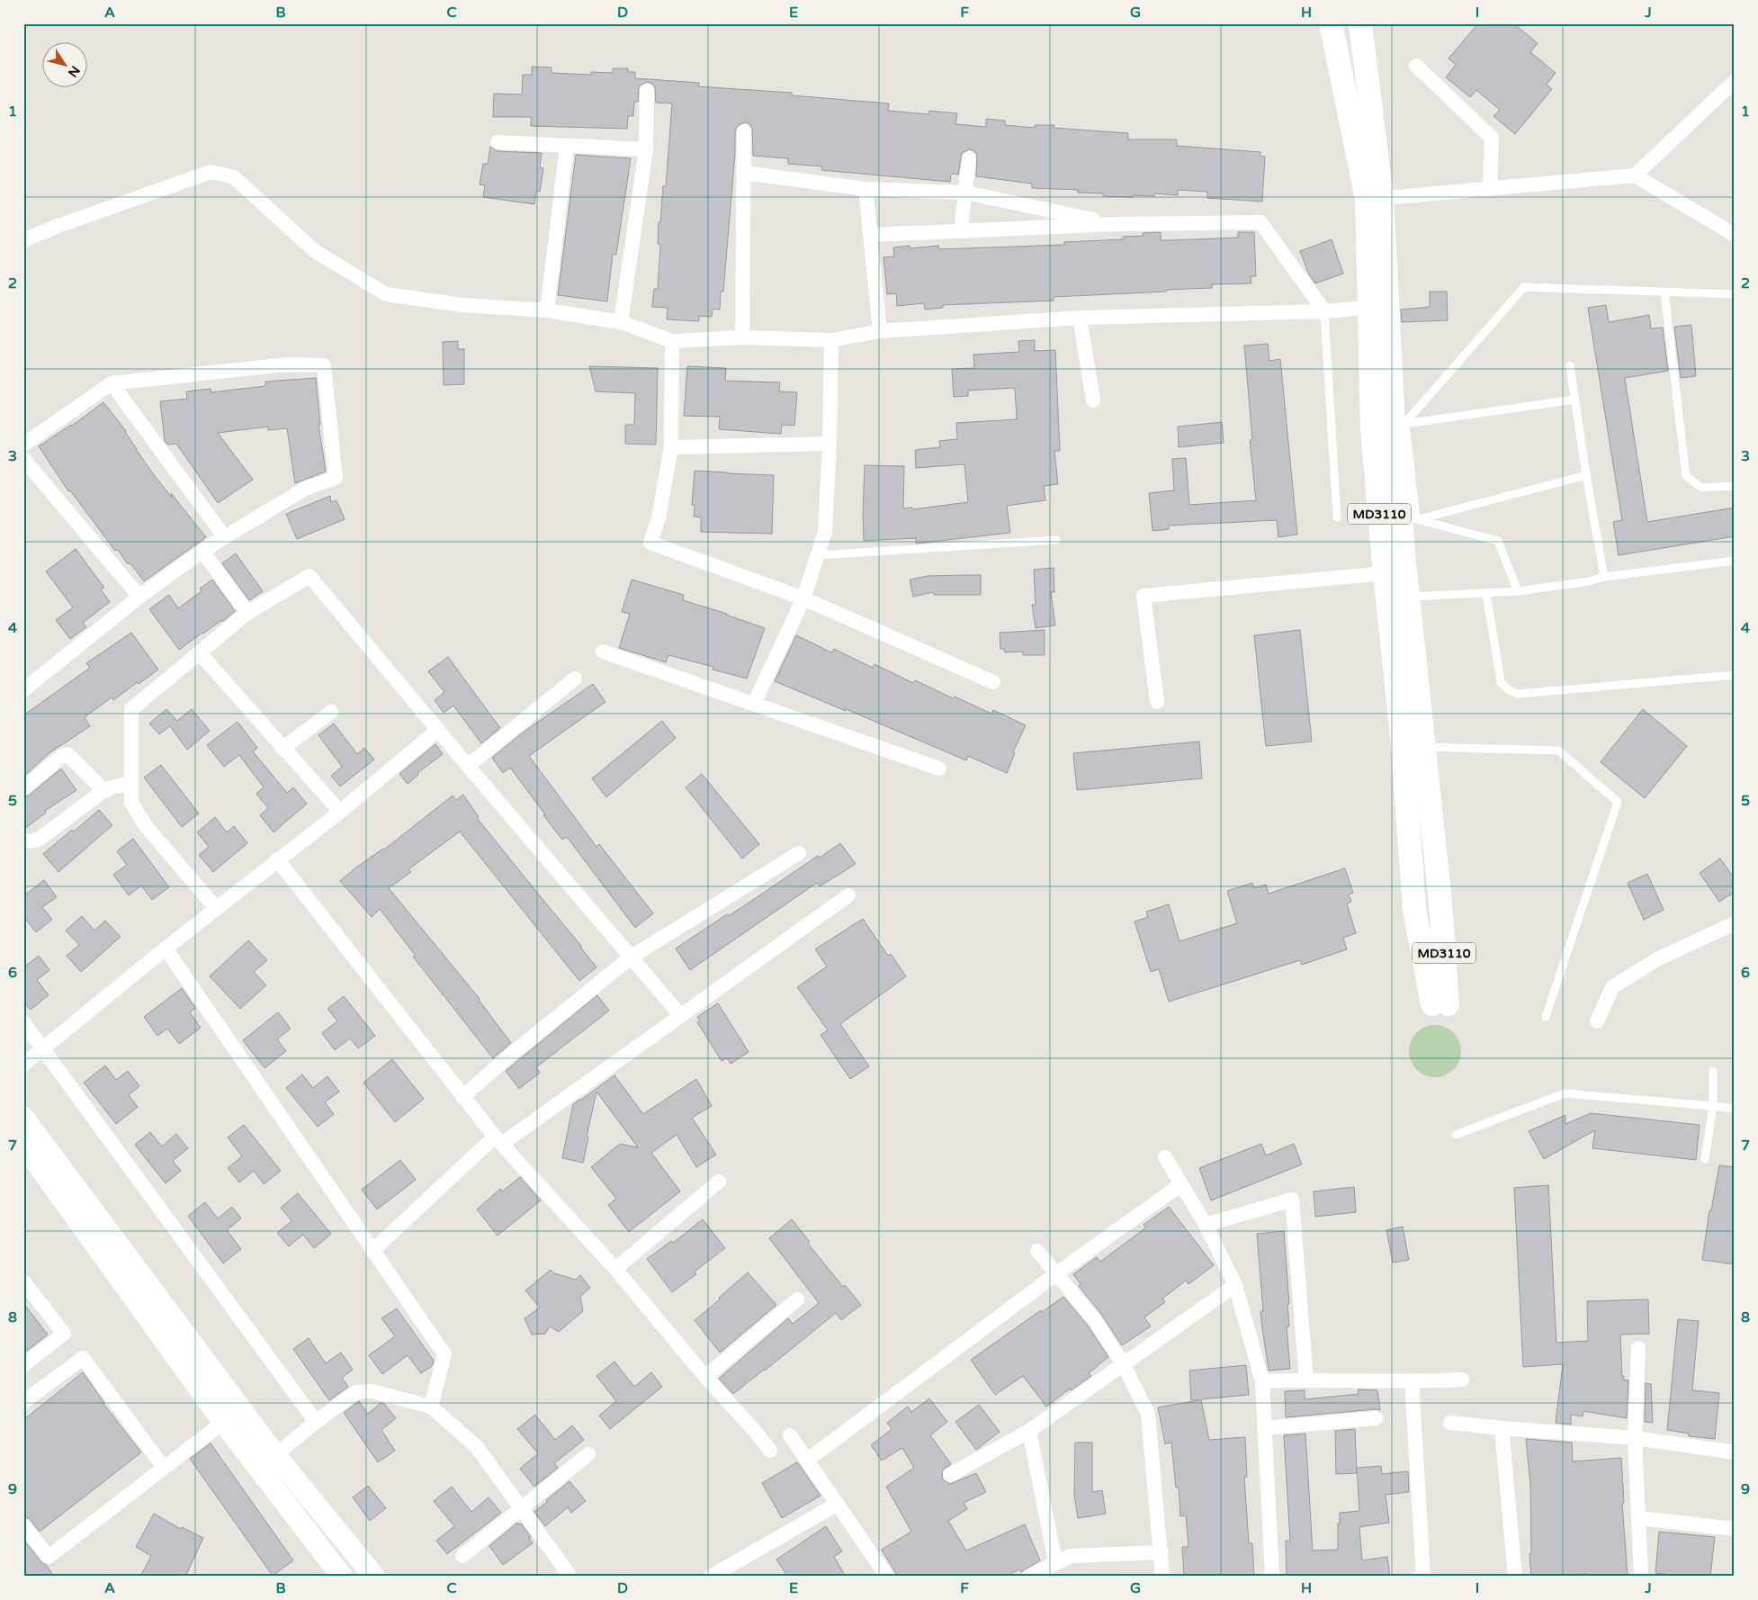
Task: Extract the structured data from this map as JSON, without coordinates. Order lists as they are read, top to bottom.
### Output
{
  "streets": {
    "main road": ["MD3110"]
  },
  "north": "bottom right",
  "grid": {
    "columns": [
      "A",
      "B",
      "C",
      "D",
      "E",
      "F",
      "G",
      "H",
      "I",
      "J"
    ],
    "rows": [
      "1",
      "2",
      "3",
      "4",
      "5",
      "6",
      "7",
      "8",
      "9"
    ]
  }
}
